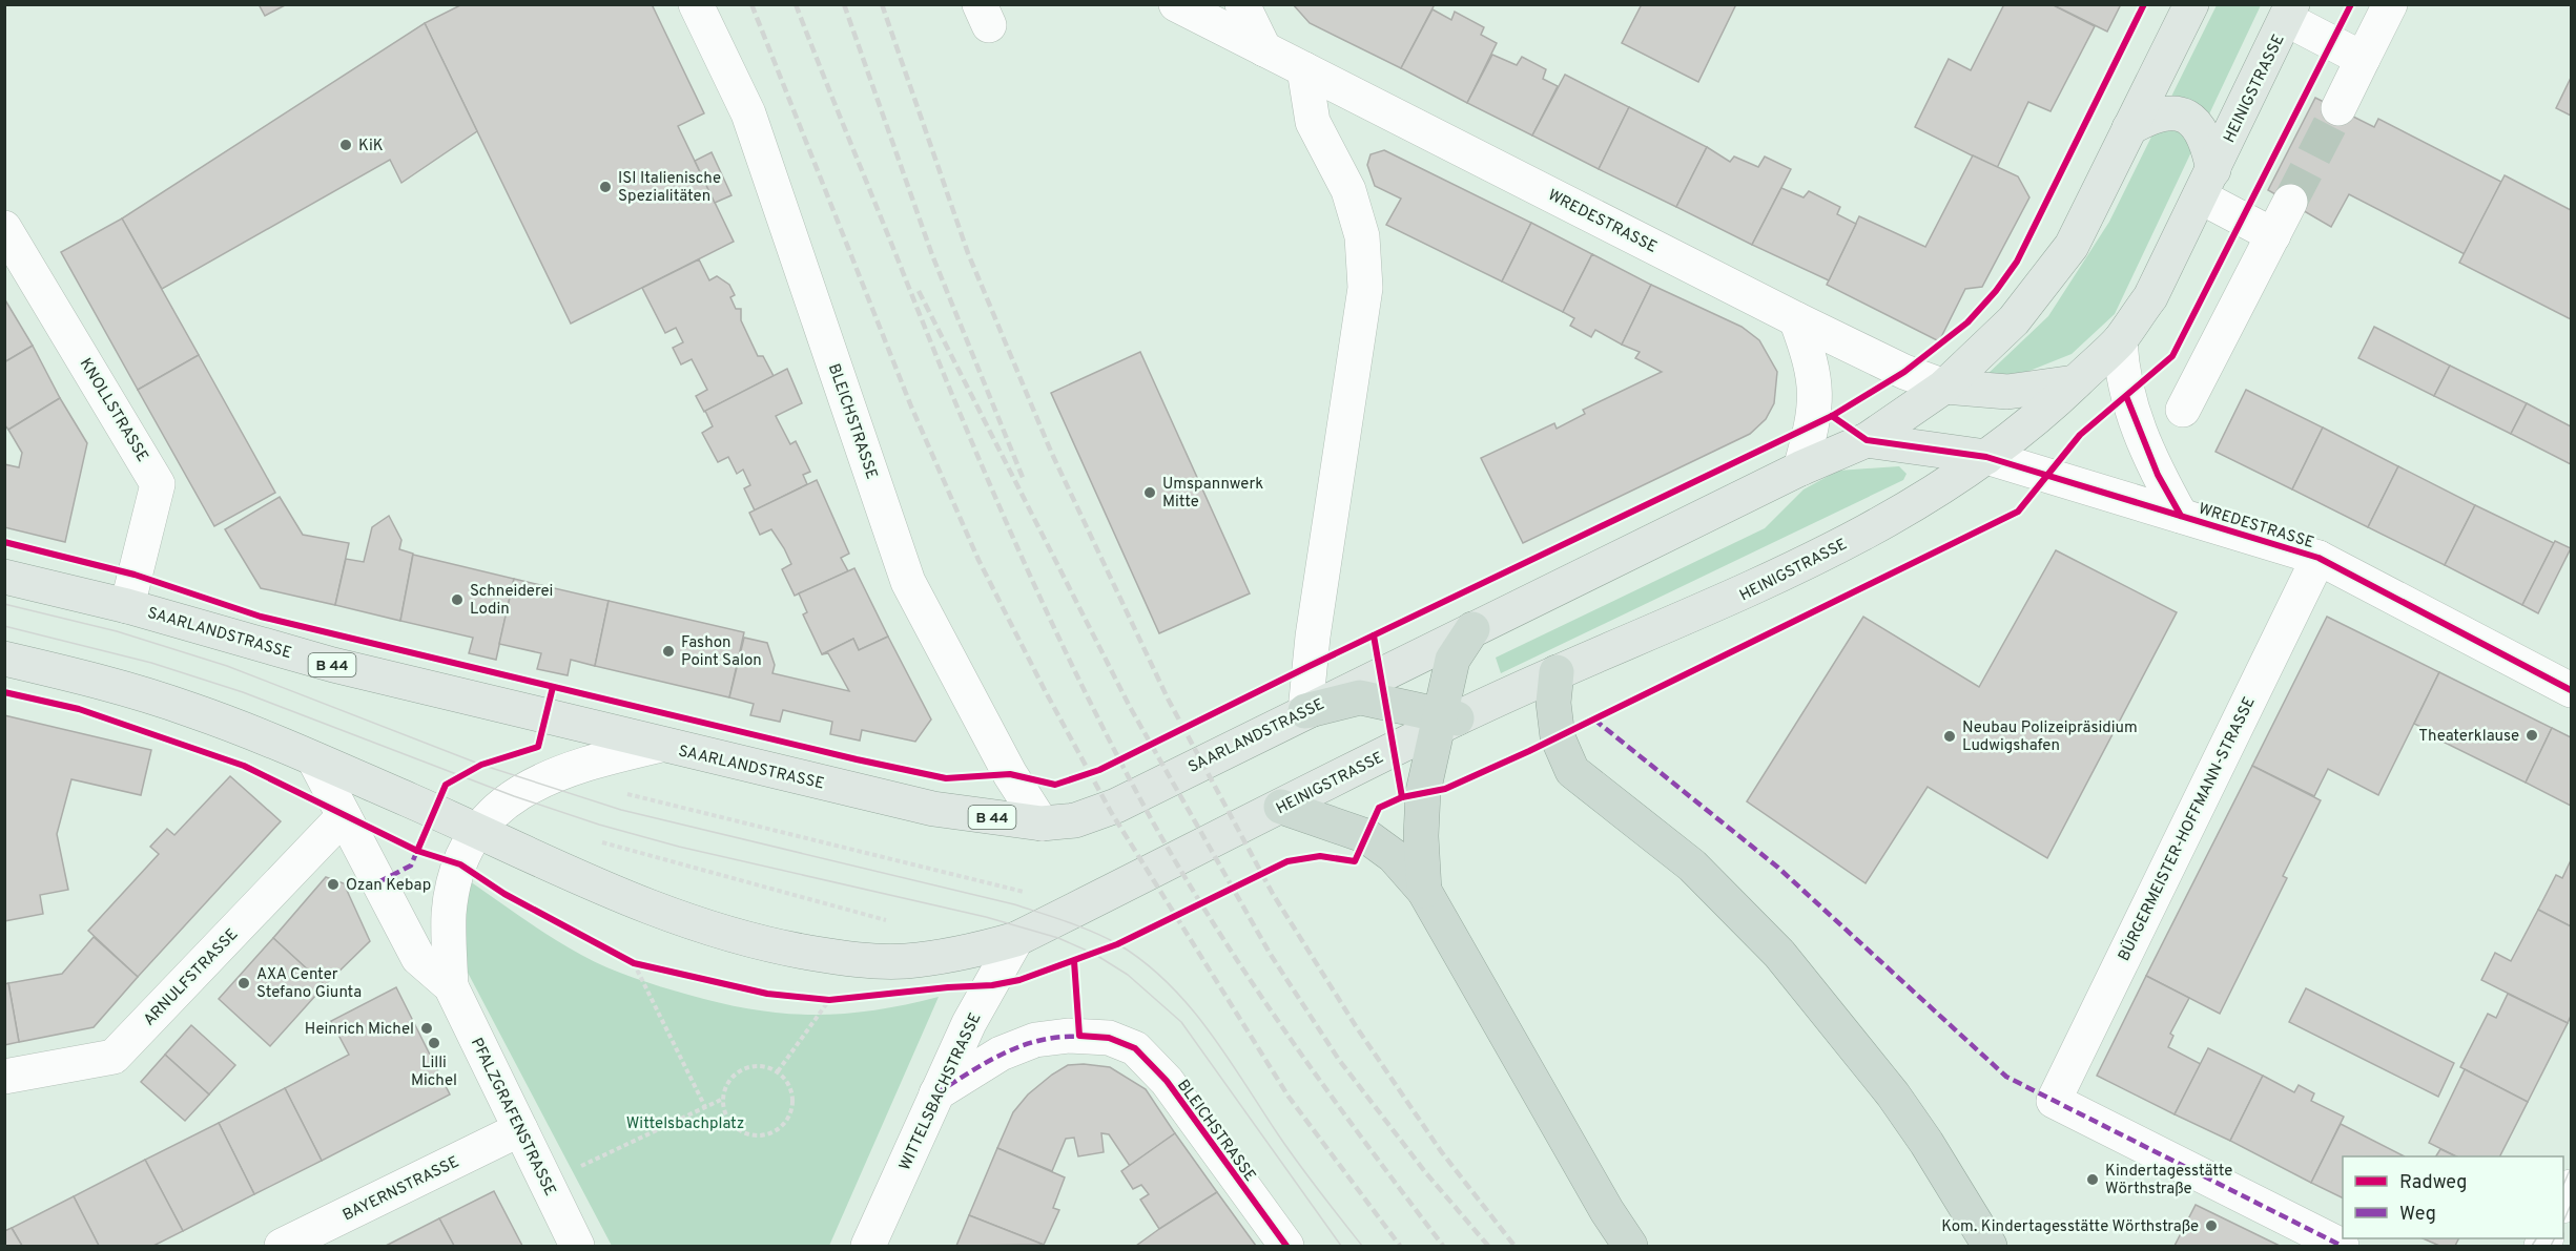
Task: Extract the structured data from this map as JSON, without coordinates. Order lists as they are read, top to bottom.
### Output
{
  "streets": {
    "main road": ["HEINIGSTRASSE", "SAARLANDSTRASSE", "B 44"],
    "street": [
      "WREDESTRASSE",
      "KNOLLSTRASSE",
      "BLEICHSTRASSE",
      "BÜRGERMEISTER-HOFFMANN-STRASSE",
      "ARNULFSTRASSE",
      "WITTELSBACHSTRASSE",
      "PFALZGRAFENSTRASSE",
      "BAYERNSTRASSE"
    ]
  },
  "crossings": [
    ["HEINIGSTRASSE", "WREDESTRASSE"],
    ["WREDESTRASSE", "BÜRGERMEISTER-HOFFMANN-STRASSE"],
    ["KNOLLSTRASSE", "SAARLANDSTRASSE"],
    ["BLEICHSTRASSE", "SAARLANDSTRASSE"],
    ["BLEICHSTRASSE", "WITTELSBACHSTRASSE"],
    ["SAARLANDSTRASSE", "PFALZGRAFENSTRASSE"],
    ["ARNULFSTRASSE", "PFALZGRAFENSTRASSE"],
    ["PFALZGRAFENSTRASSE", "BAYERNSTRASSE"]
  ],
  "parks": ["Wittelsbachplatz"],
  "places": [
    "KiK",
    "ISI Italienische Spezialitäten",
    "Umspannwerk Mitte",
    "Schneiderei Lodin",
    "Fashon Point Salon",
    "Theaterklause",
    "Neubau Polizeipräsidium Ludwigshafen",
    "Ozan Kebap",
    "AXA Center Stefano Giunta",
    "Heinrich Michel",
    "Lilli Michel",
    "Kindertagesstätte Wörthstraße",
    "Kom. Kindertagesstätte Wörthstraße"
  ],
  "legend": ["Radweg", "Weg"]
}
